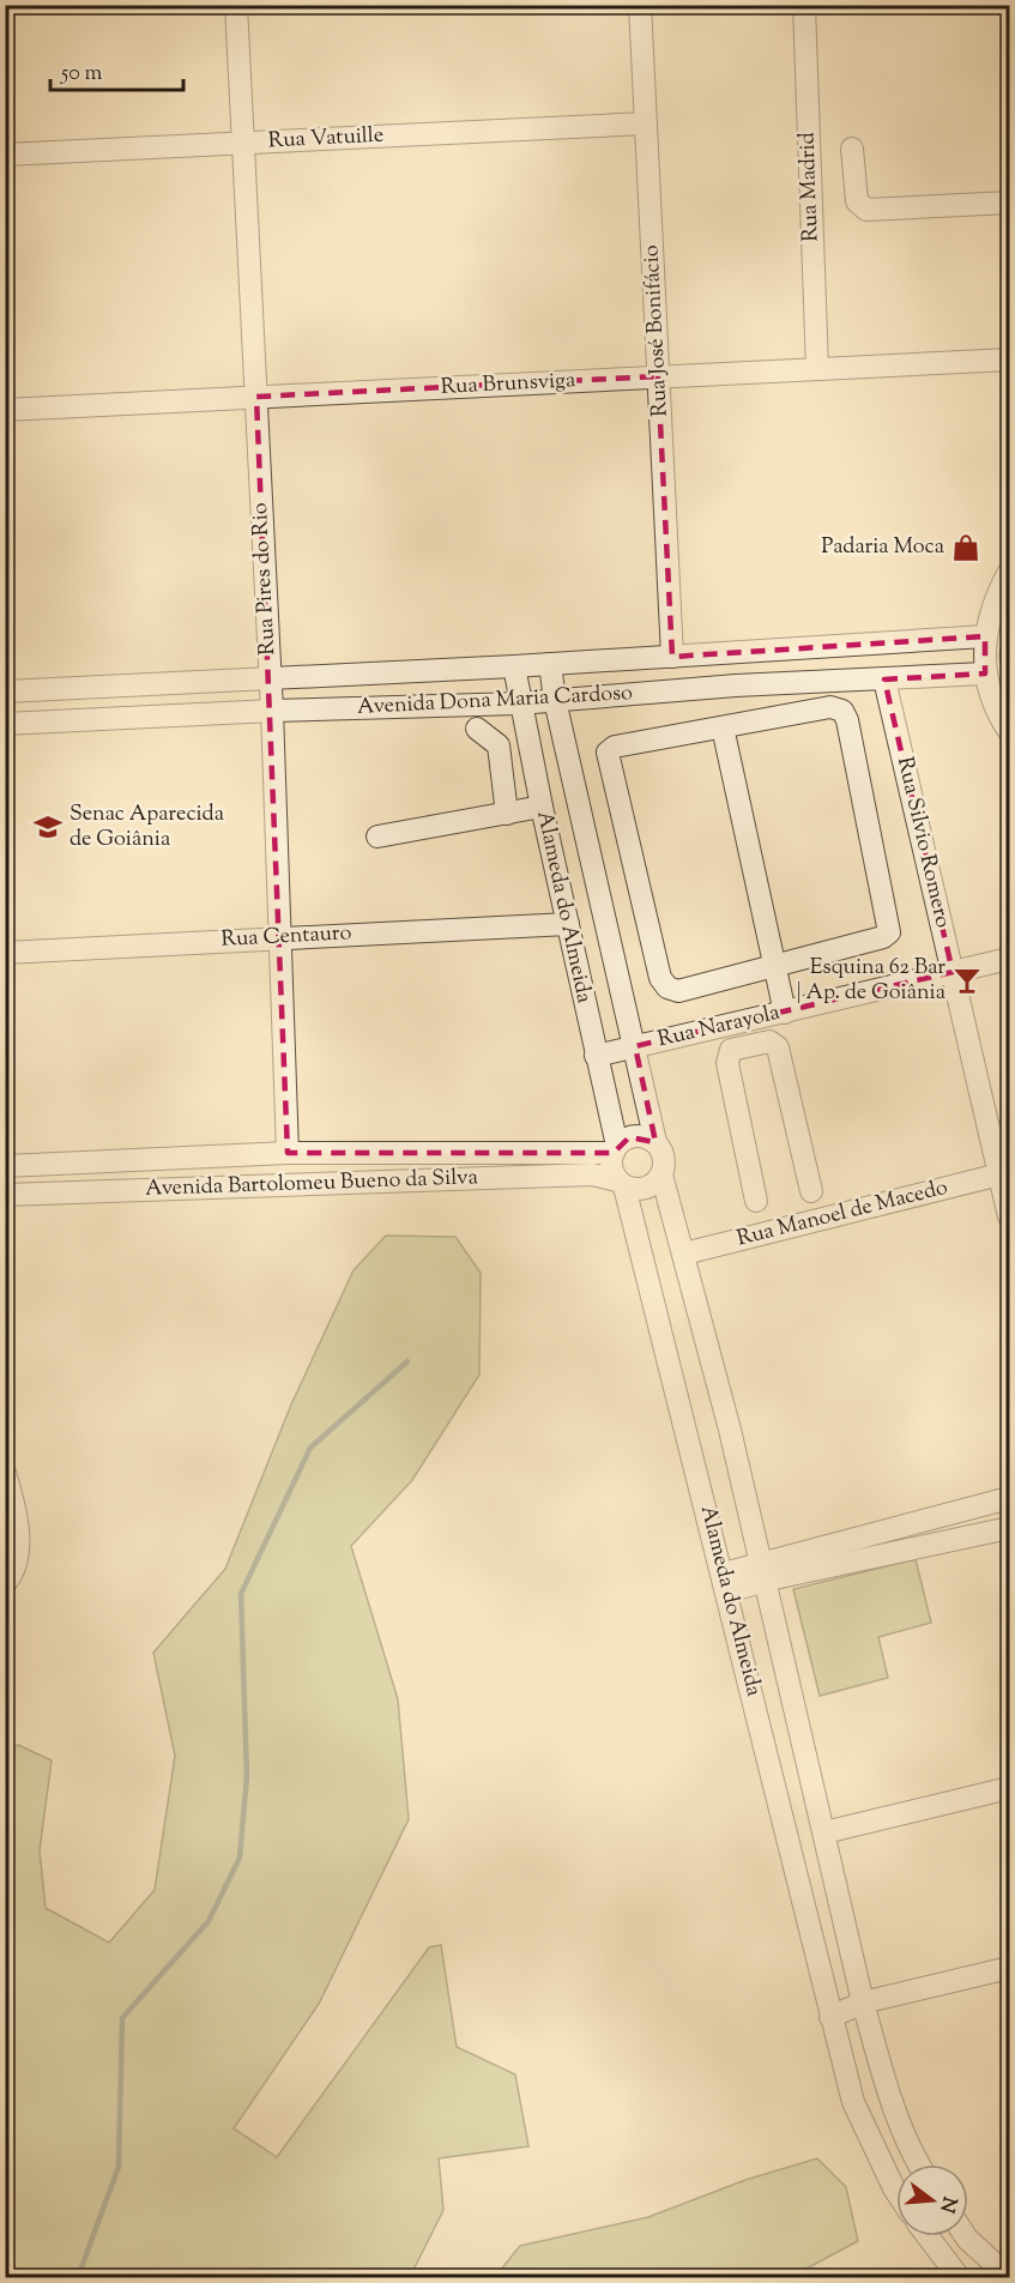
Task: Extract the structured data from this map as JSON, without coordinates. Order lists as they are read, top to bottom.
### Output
{
  "streets": {
    "street": [
      "Rua Vatuille",
      "Rua Madrid",
      "Rua José Bonifácio",
      "Rua Brunsviga",
      "Rua Pires do Rio",
      "Avenida Dona Maria Cardoso",
      "Rua Silvio Romero",
      "Alameda do Almeida",
      "Rua Centauro",
      "Rua Narayola",
      "Avenida Bartolomeu Bueno da Silva",
      "Rua Manoel de Macedo"
    ]
  },
  "crossings": [
    ["Rua Vatuille", "Rua José Bonifácio"],
    ["Rua Vatuille", "Rua Pires do Rio"],
    ["Rua Madrid", "Rua Brunsviga"],
    ["Rua José Bonifácio", "Rua Brunsviga"],
    ["Rua José Bonifácio", "Avenida Dona Maria Cardoso"],
    ["Rua Brunsviga", "Rua Pires do Rio"],
    ["Rua Pires do Rio", "Avenida Dona Maria Cardoso"],
    ["Rua Pires do Rio", "Rua Centauro"],
    ["Rua Pires do Rio", "Avenida Bartolomeu Bueno da Silva"],
    ["Avenida Dona Maria Cardoso", "Rua Silvio Romero"],
    ["Avenida Dona Maria Cardoso", "Alameda do Almeida"],
    ["Rua Silvio Romero", "Rua Narayola"],
    ["Rua Silvio Romero", "Rua Manoel de Macedo"],
    ["Alameda do Almeida", "Rua Centauro"],
    ["Alameda do Almeida", "Rua Narayola"],
    ["Alameda do Almeida", "Avenida Bartolomeu Bueno da Silva"],
    ["Alameda do Almeida", "Rua Manoel de Macedo"]
  ],
  "places": {
    "shop": ["Padaria Moca"],
    "school or university": ["Senac Aparecida de Goiânia"],
    "bar": ["Esquina 62 Bar | Ap. de Goiânia"]
  },
  "scale_bar": "50 m",
  "north": "right"
}
